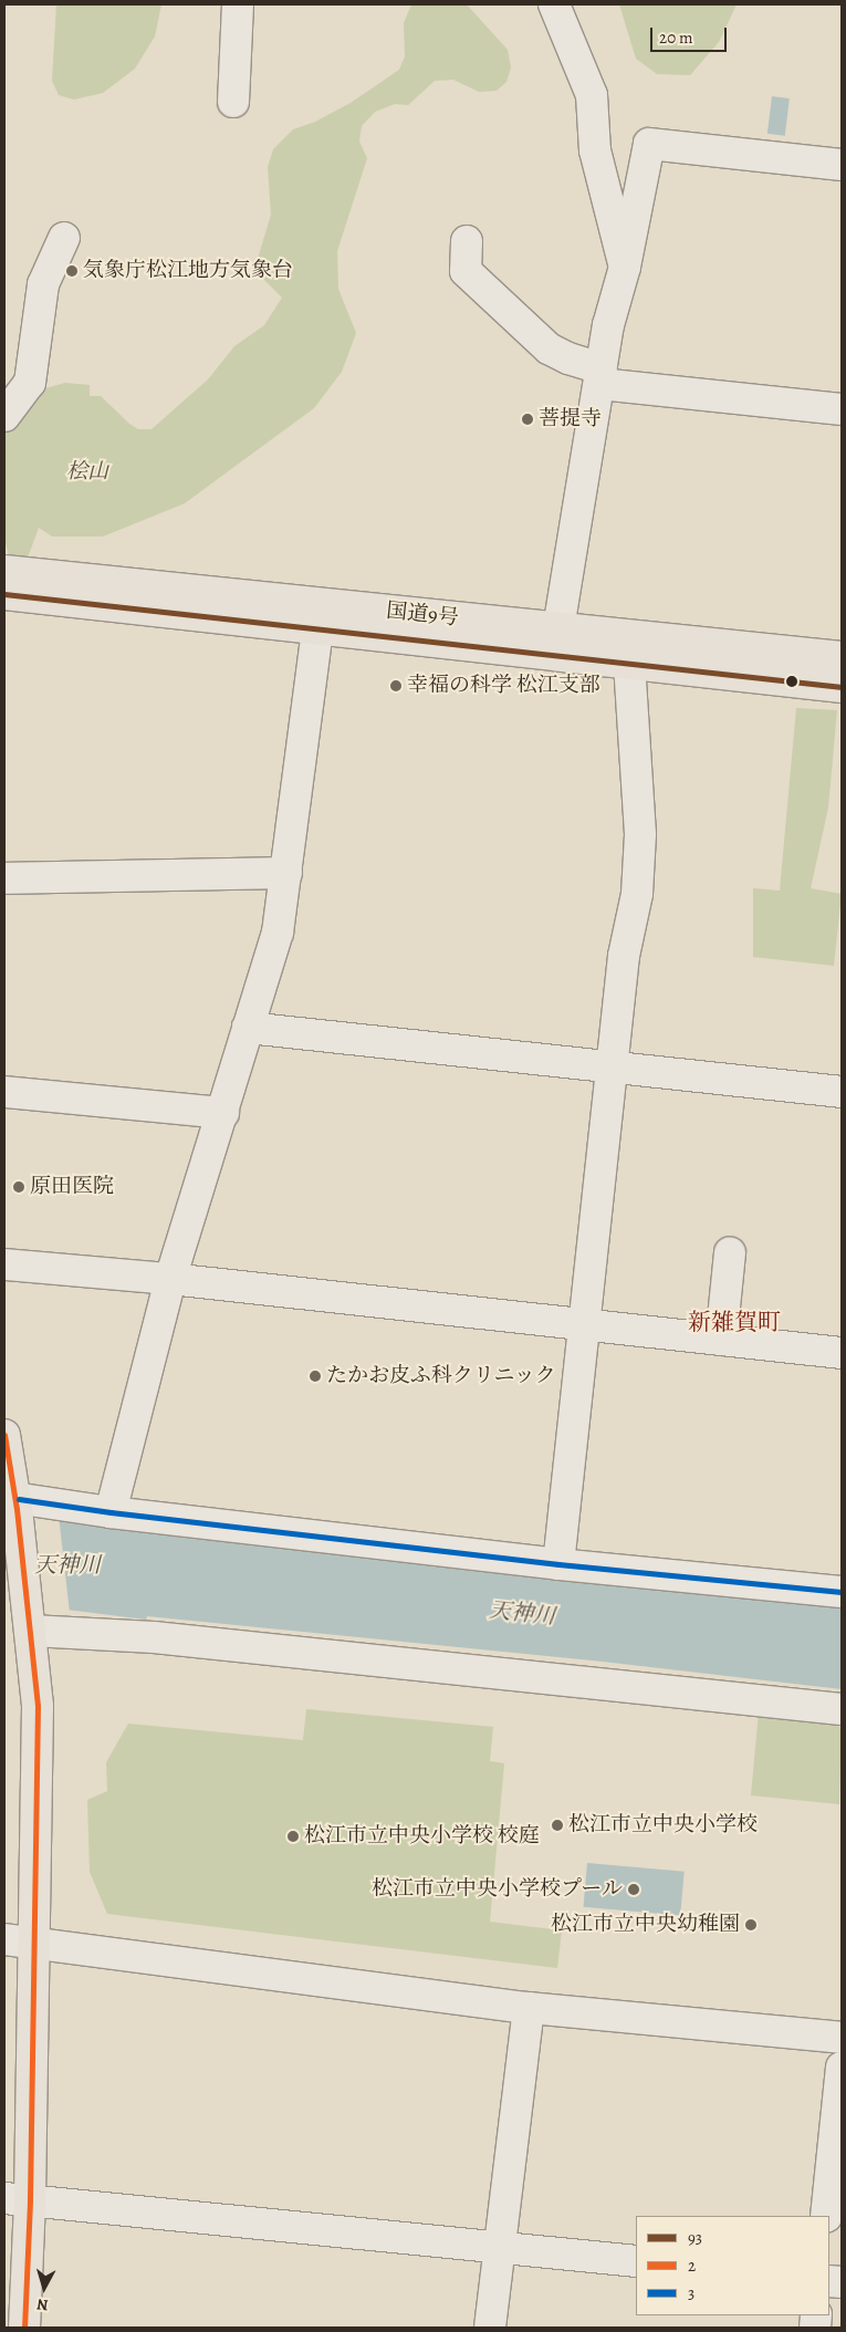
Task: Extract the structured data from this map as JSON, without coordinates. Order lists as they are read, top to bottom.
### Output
{
  "streets": {
    "main road": ["国道9号"]
  },
  "districts": ["新雑賀町"],
  "water": ["天神川"],
  "parks": ["桧山"],
  "places": [
    "気象庁松江地方気象台",
    "菩提寺",
    "幸福の科学 松江支部",
    "原田医院",
    "たかお皮ふ科クリニック",
    "松江市立中央小学校",
    "松江市立中央小学校 校庭",
    "松江市立中央小学校プール",
    "松江市立中央幼稚園"
  ],
  "lines": ["transit line 93", "transit line 2", "transit line 3"],
  "legend": ["93", "2", "3"],
  "scale_bar": "20 m",
  "north": "bottom"
}
